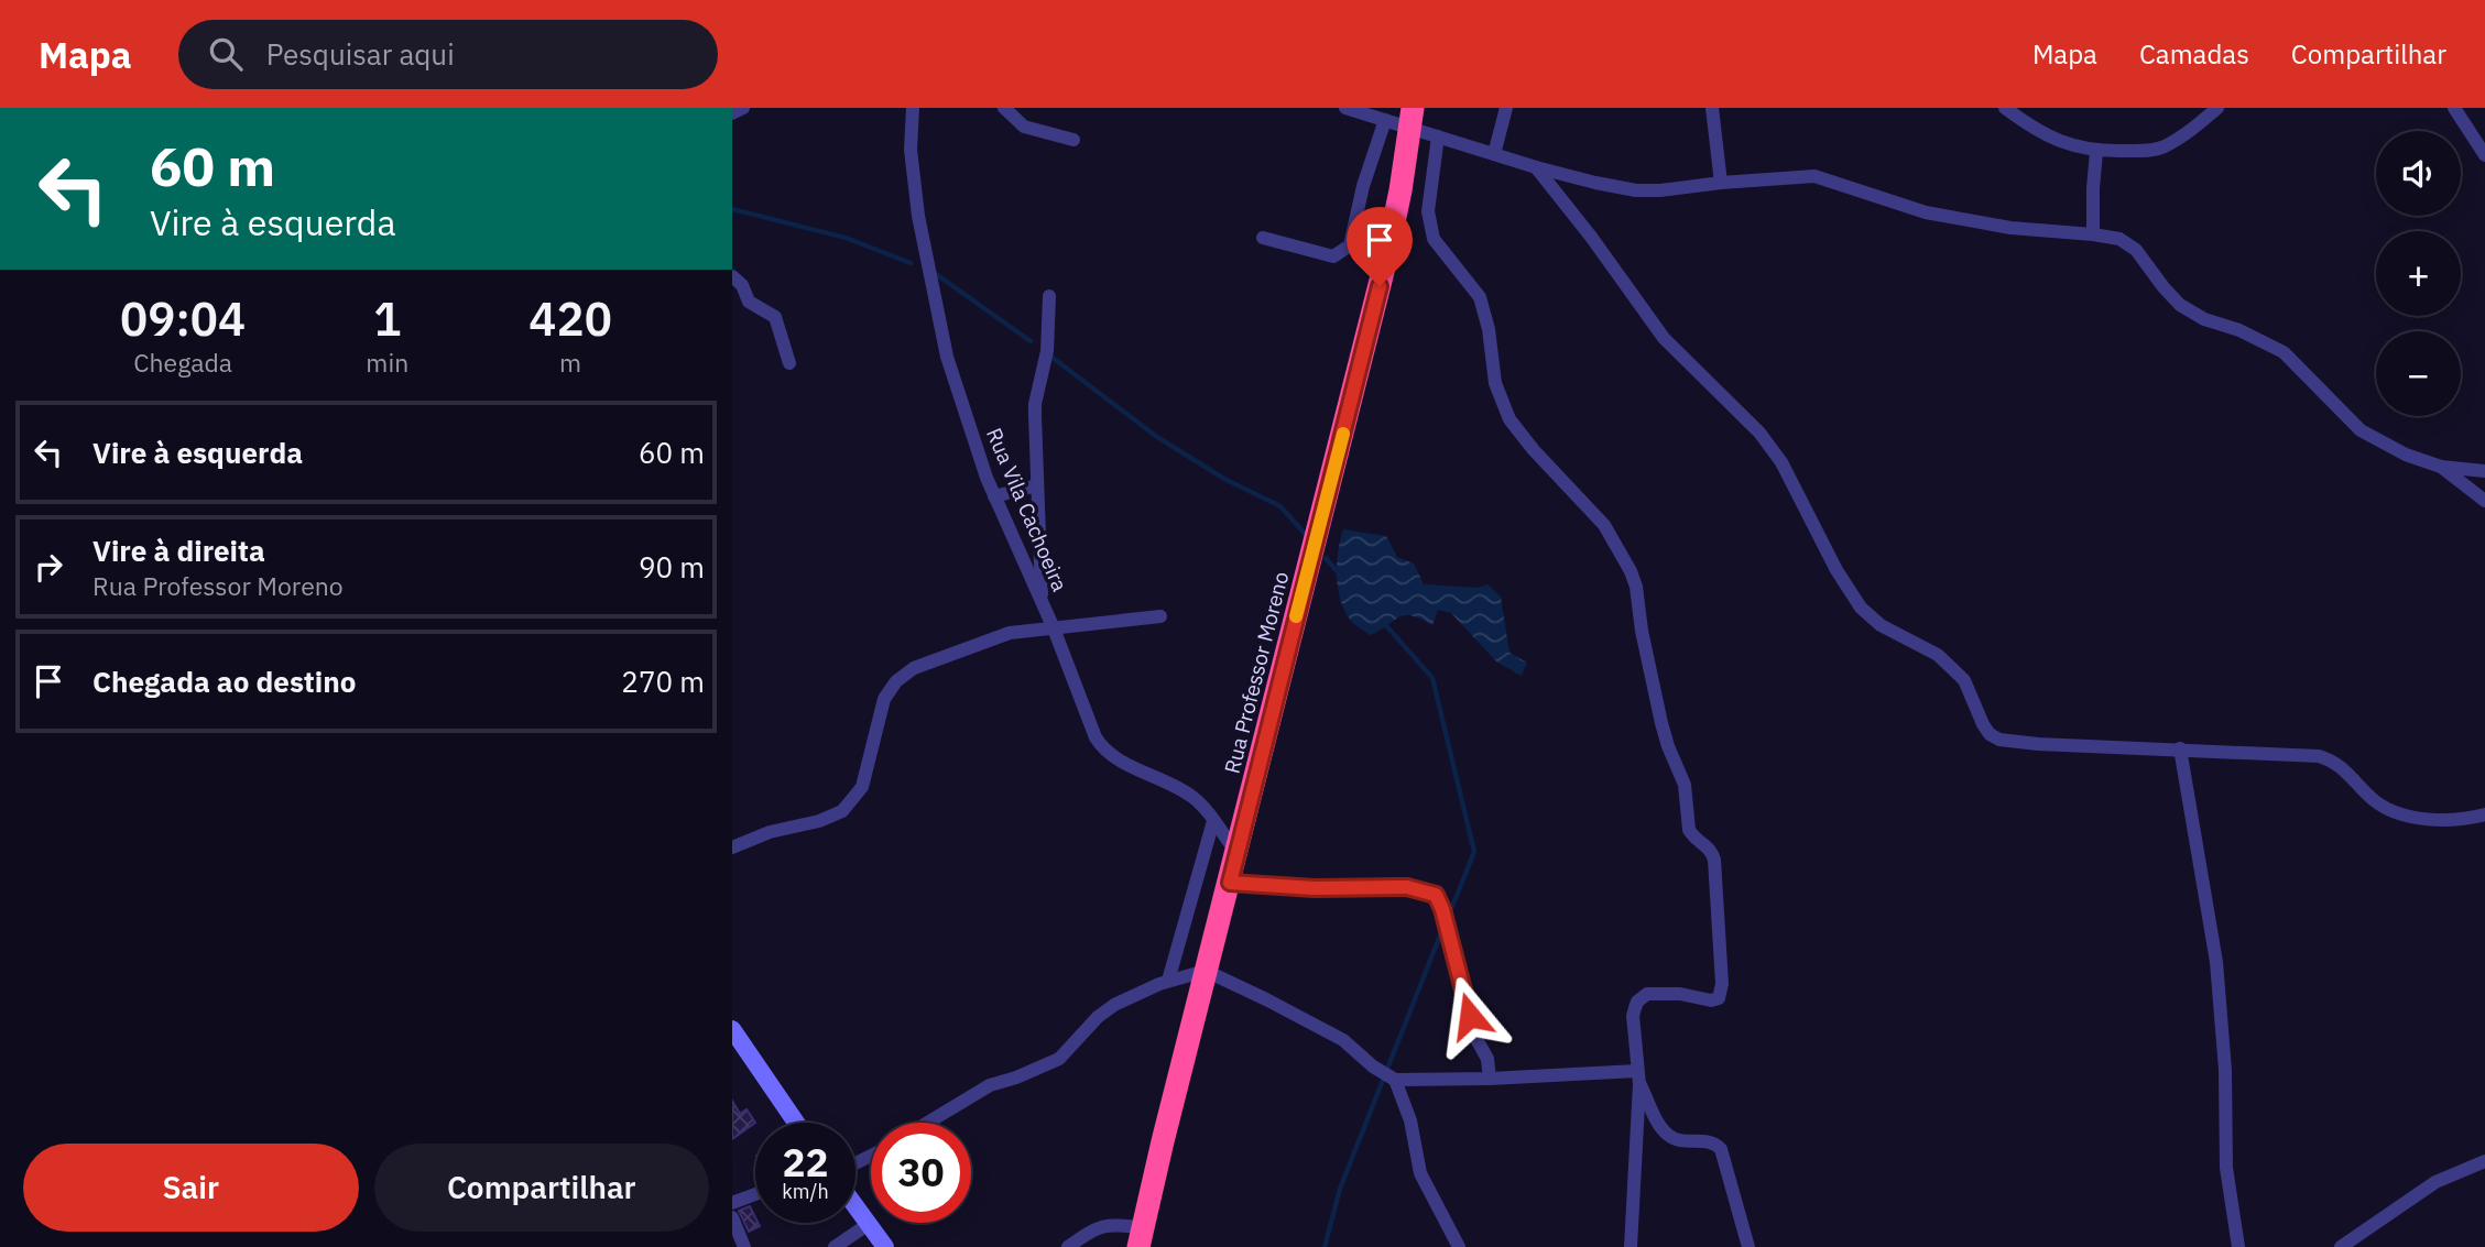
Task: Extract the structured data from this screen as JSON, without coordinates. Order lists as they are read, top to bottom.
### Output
{
  "streets": {
    "highway": ["Rua Professor Moreno"],
    "street": ["Rua Vila Cachoeira"]
  },
  "crossings": [
    ["Rua Vila Cachoeira", "Rua Professor Moreno"]
  ],
  "page": {
    "header": "Mapa",
    "search": "Pesquisar aqui",
    "nav": ["Mapa", "Camadas", "Compartilhar"],
    "turn": ["60 m", "Vire à esquerda"],
    "map_buttons": ["+", "−"],
    "eta": [
      "09:04",
      "Chegada",
      "1",
      "min",
      "420",
      "m"
    ],
    "list": [
      {
        "name": "Vire à esquerda",
        "value": "60 m"
      },
      {
        "name": "Vire à direita",
        "note": "Rua Professor Moreno",
        "value": "90 m"
      },
      {
        "name": "Chegada ao destino",
        "value": "270 m"
      }
    ],
    "speed": "22 km/h",
    "limit": "30",
    "buttons": ["Sair", "Compartilhar"]
  }
}
